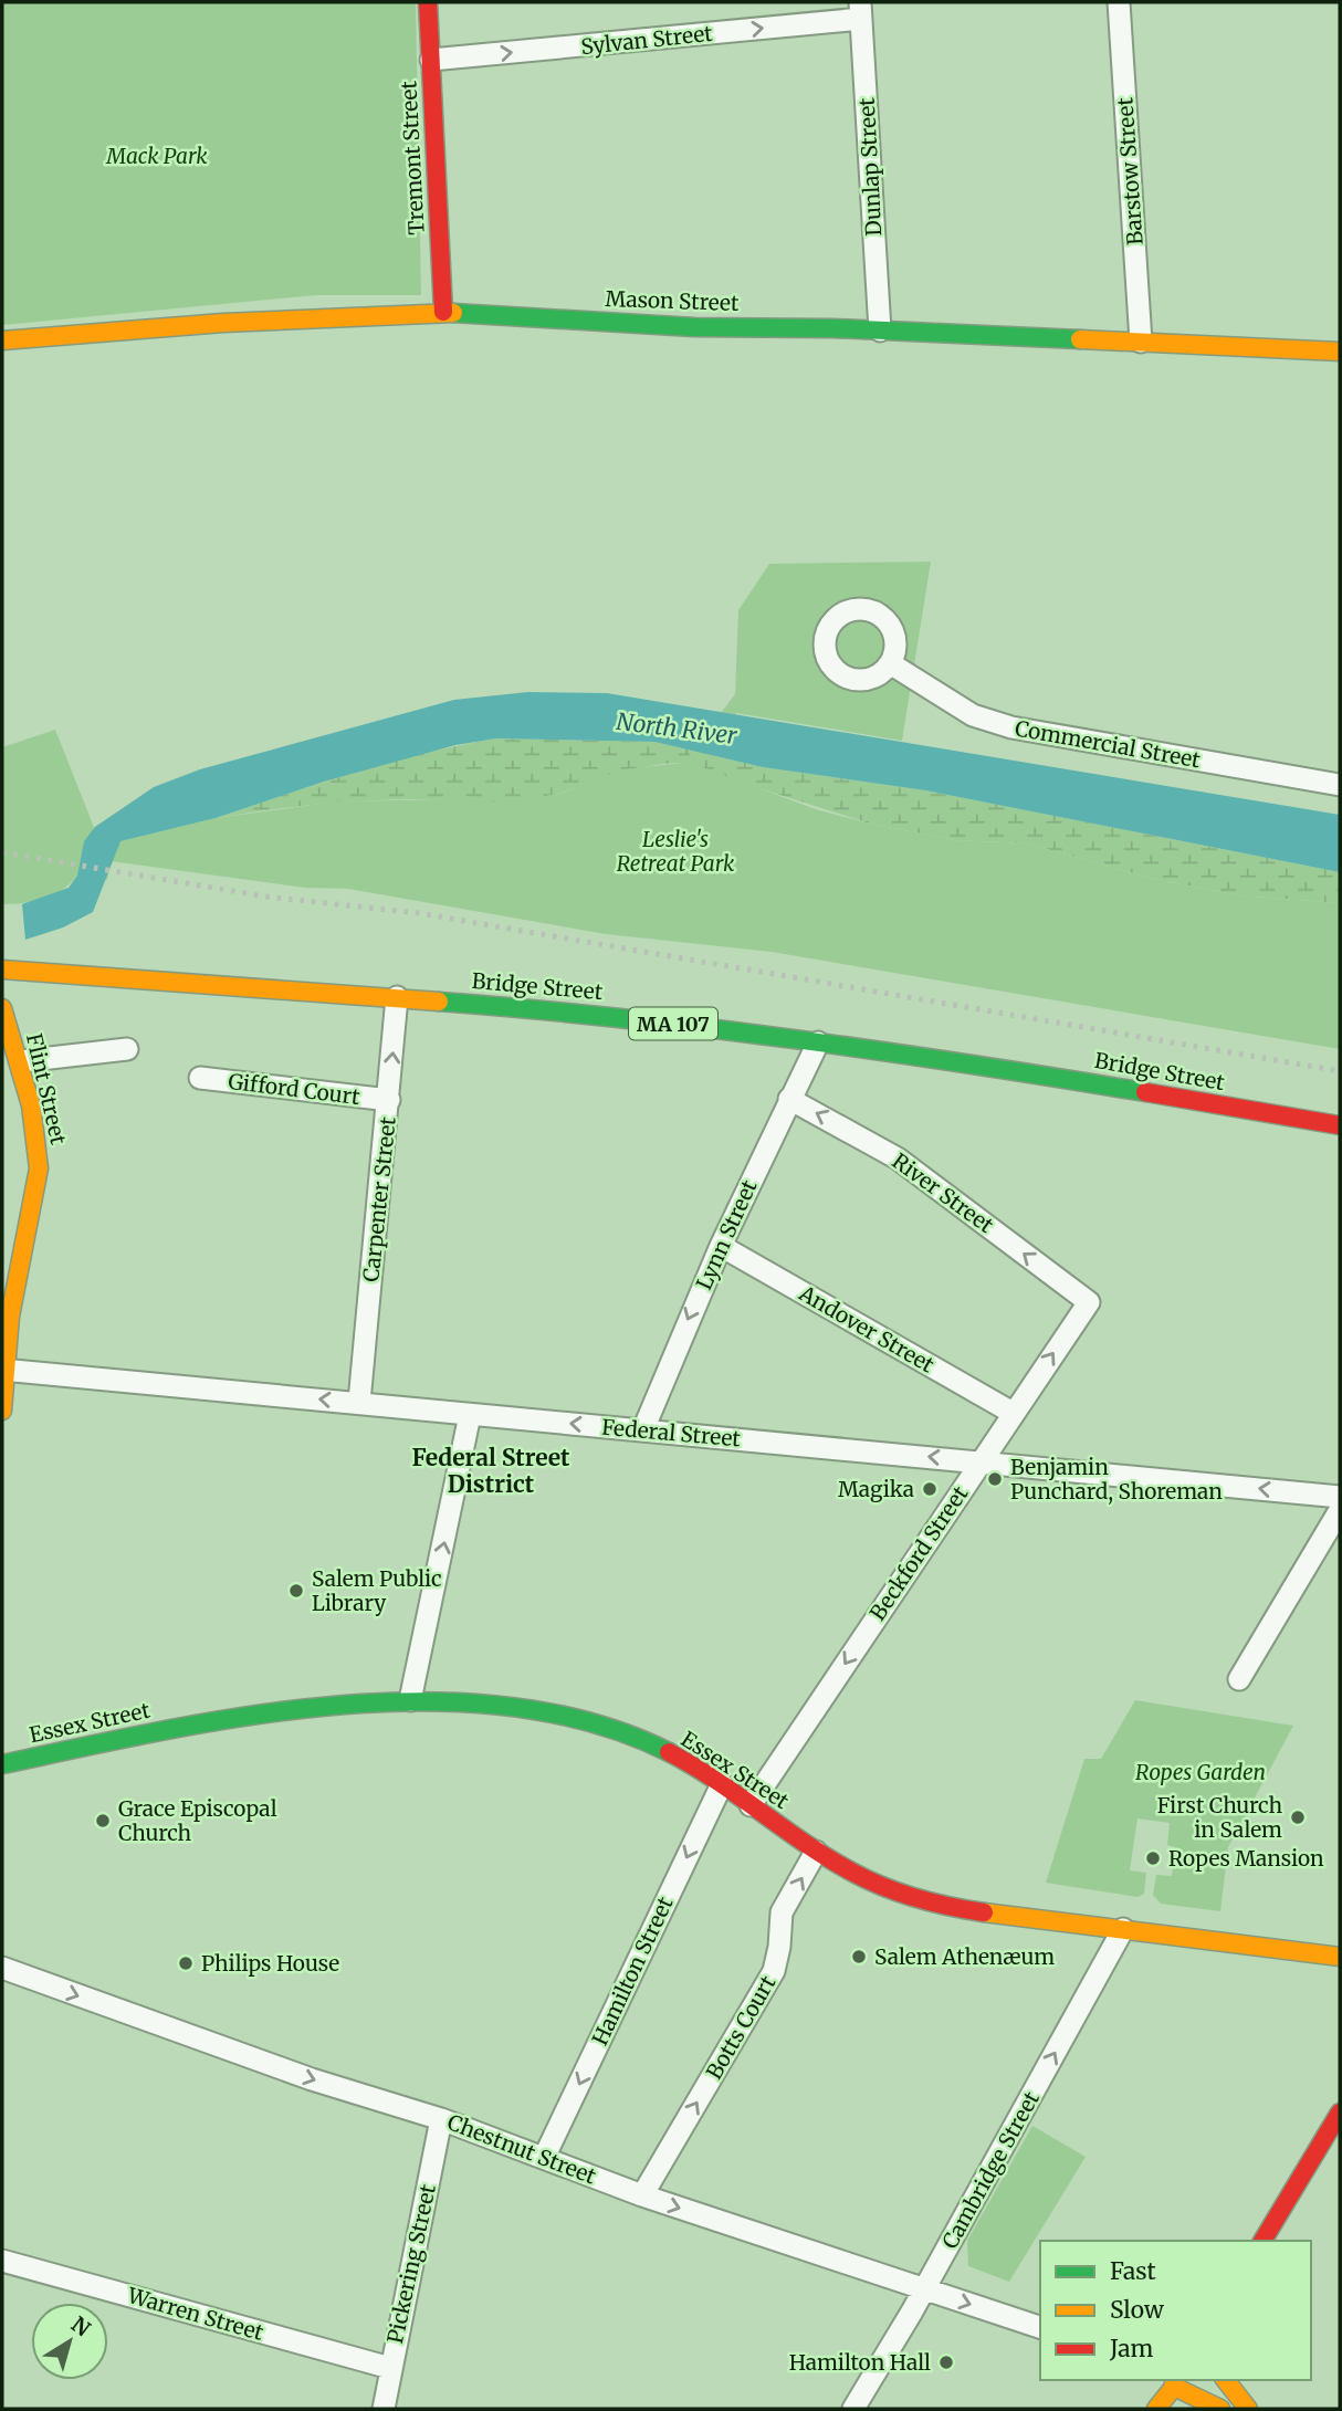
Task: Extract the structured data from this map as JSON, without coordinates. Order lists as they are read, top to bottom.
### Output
{
  "streets": {
    "main road": [
      "Tremont Street",
      "Mason Street",
      "Bridge Street",
      "MA 107",
      "Flint Street",
      "Essex Street"
    ],
    "street": [
      "Sylvan Street",
      "Dunlap Street",
      "Barstow Street",
      "Commercial Street",
      "Gifford Court",
      "River Street",
      "Carpenter Street",
      "Lynn Street",
      "Andover Street",
      "Federal Street",
      "Beckford Street",
      "Hamilton Street",
      "Botts Court",
      "Chestnut Street",
      "Cambridge Street",
      "Pickering Street",
      "Warren Street"
    ]
  },
  "crossings": [
    ["Sylvan Street", "Tremont Street"],
    ["Sylvan Street", "Dunlap Street"],
    ["Tremont Street", "Mason Street"],
    ["Dunlap Street", "Mason Street"],
    ["Barstow Street", "Mason Street"],
    ["Bridge Street", "Carpenter Street"],
    ["Bridge Street", "Lynn Street"],
    ["Flint Street", "Federal Street"],
    ["Gifford Court", "Carpenter Street"],
    ["River Street", "Lynn Street"],
    ["River Street", "Beckford Street"],
    ["Carpenter Street", "Federal Street"],
    ["Lynn Street", "Andover Street"],
    ["Lynn Street", "Federal Street"],
    ["Andover Street", "Beckford Street"],
    ["Federal Street", "Beckford Street"],
    ["Beckford Street", "Essex Street"],
    ["Essex Street", "Hamilton Street"],
    ["Essex Street", "Botts Court"],
    ["Essex Street", "Cambridge Street"],
    ["Hamilton Street", "Chestnut Street"],
    ["Botts Court", "Chestnut Street"],
    ["Chestnut Street", "Cambridge Street"],
    ["Chestnut Street", "Pickering Street"],
    ["Pickering Street", "Warren Street"]
  ],
  "one_way": [
    "Sylvan Street",
    "River Street",
    "Lynn Street",
    "Federal Street",
    "Hamilton Street",
    "Botts Court",
    "Chestnut Street",
    "Cambridge Street"
  ],
  "districts": ["Federal Street District"],
  "water": ["North River"],
  "parks": ["Mack Park", "Leslie's Retreat Park", "Ropes Garden"],
  "places": [
    "Benjamin Punchard, Shoreman",
    "Magika",
    "Salem Public Library",
    "First Church in Salem",
    "Grace Episcopal Church",
    "Ropes Mansion",
    "Salem Athenæum",
    "Philips House",
    "Hamilton Hall"
  ],
  "legend": ["Fast", "Slow", "Jam"],
  "north": "top right"
}
